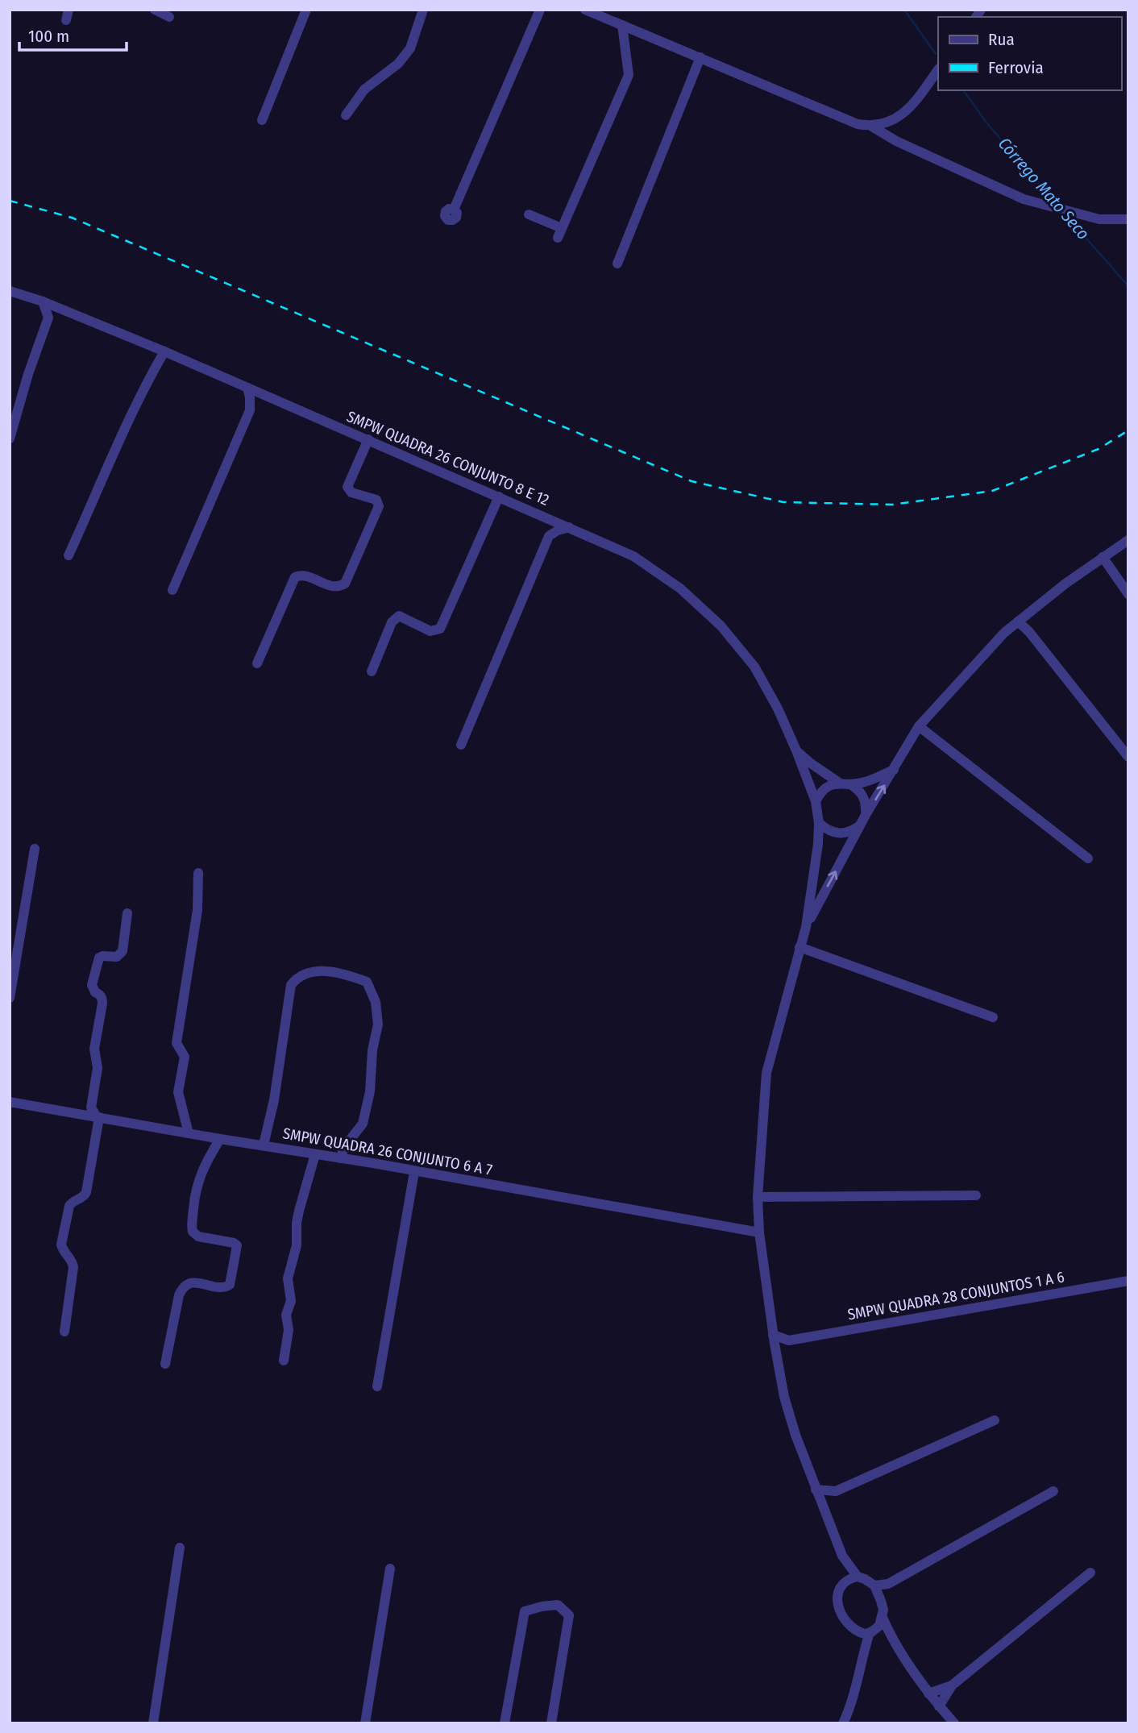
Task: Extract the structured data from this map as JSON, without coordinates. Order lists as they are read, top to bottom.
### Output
{
  "streets": {
    "street": ["SMPW QUADRA 26 CONJUNTO 8 E 12", "SMPW QUADRA 26 CONJUNTO 6 A 7", "SMPW QUADRA 28 CONJUNTOS 1 A 6"]
  },
  "water": ["Córrego Mato Seco"],
  "legend": ["Rua", "Ferrovia"],
  "scale_bar": "100 m"
}
